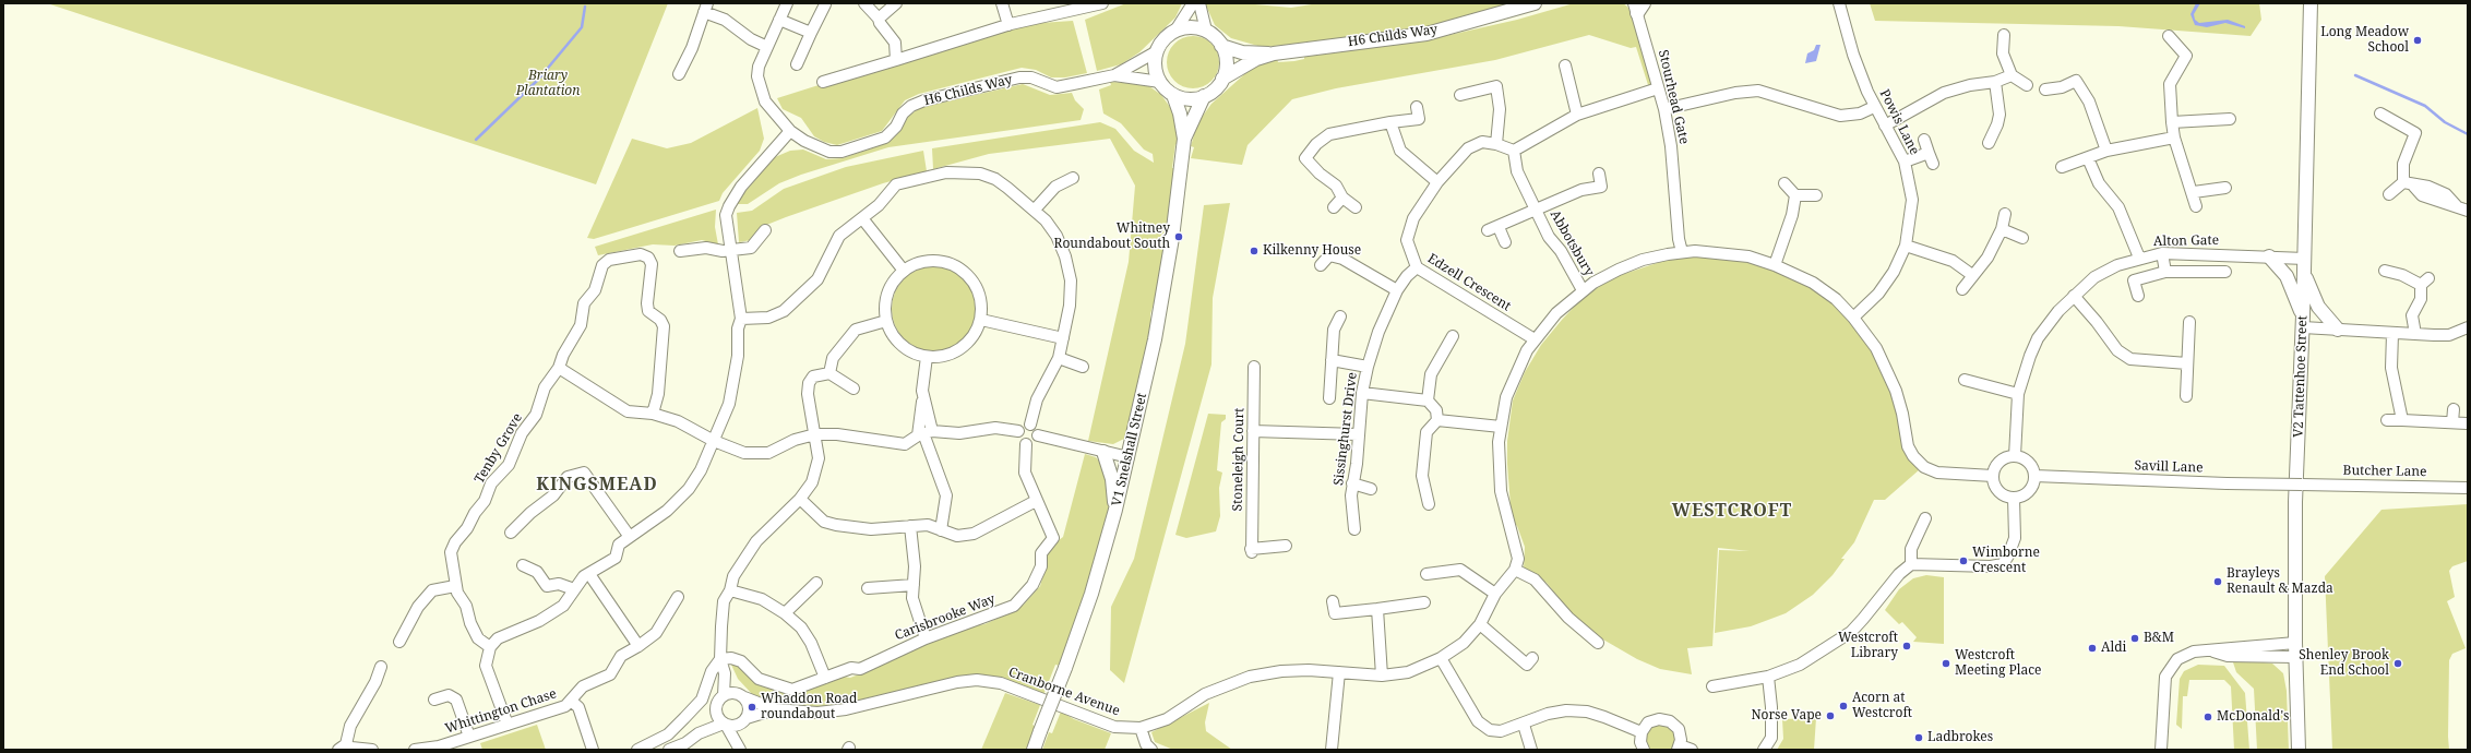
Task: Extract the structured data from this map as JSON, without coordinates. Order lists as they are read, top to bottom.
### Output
{
  "streets": {
    "street": [
      "H6 Childs Way",
      "Stourhead Gate",
      "Powis Lane",
      "Alton Gate",
      "Abbotsbury",
      "Edzell Crescent",
      "V2 Tattenhoe Street",
      "Sissinghurst Drive",
      "Tenby Grove",
      "V1 Snelshall Street",
      "Stoneleigh Court",
      "Savill Lane",
      "Butcher Lane",
      "Carisbrooke Way",
      "Cranborne Avenue",
      "Whittington Chase"
    ]
  },
  "crossings": [
    ["H6 Childs Way", "V1 Snelshall Street"],
    ["Alton Gate", "V2 Tattenhoe Street"],
    ["Alton Gate", "Savill Lane"],
    ["Abbotsbury", "Edzell Crescent"],
    ["Edzell Crescent", "Sissinghurst Drive"],
    ["Savill Lane", "Butcher Lane"]
  ],
  "districts": ["KINGSMEAD", "WESTCROFT"],
  "parks": ["Briary Plantation"],
  "places": [
    "Long Meadow School",
    "Whitney Roundabout South",
    "Kilkenny House",
    "Wimborne Crescent",
    "Brayleys Renault & Mazda",
    "B&M",
    "Westcroft Library",
    "Aldi",
    "Westcroft Meeting Place",
    "Shenley Brook End School",
    "Acorn at Westcroft",
    "Whaddon Road roundabout",
    "Norse Vape",
    "McDonald's",
    "Ladbrokes"
  ]
}
